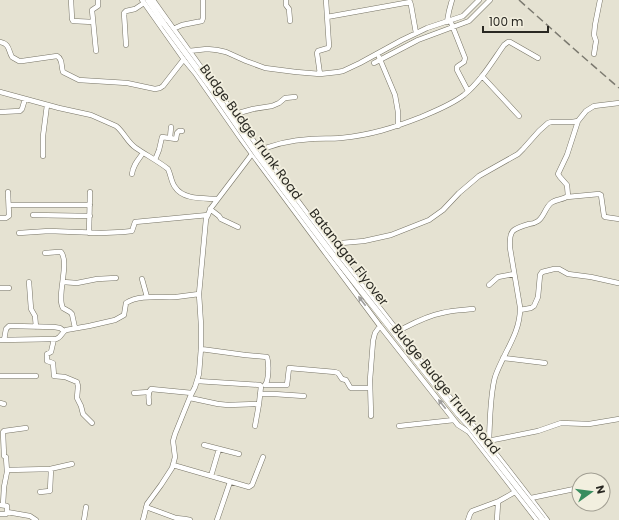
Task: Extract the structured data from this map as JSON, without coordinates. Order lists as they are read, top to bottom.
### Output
{
  "streets": {
    "main road": ["Batanagar Flyover"],
    "street": ["Budge Budge Trunk Road"]
  },
  "crossings": [
    ["Budge Budge Trunk Road", "Batanagar Flyover"]
  ],
  "scale_bar": "100 m",
  "north": "right"
}
